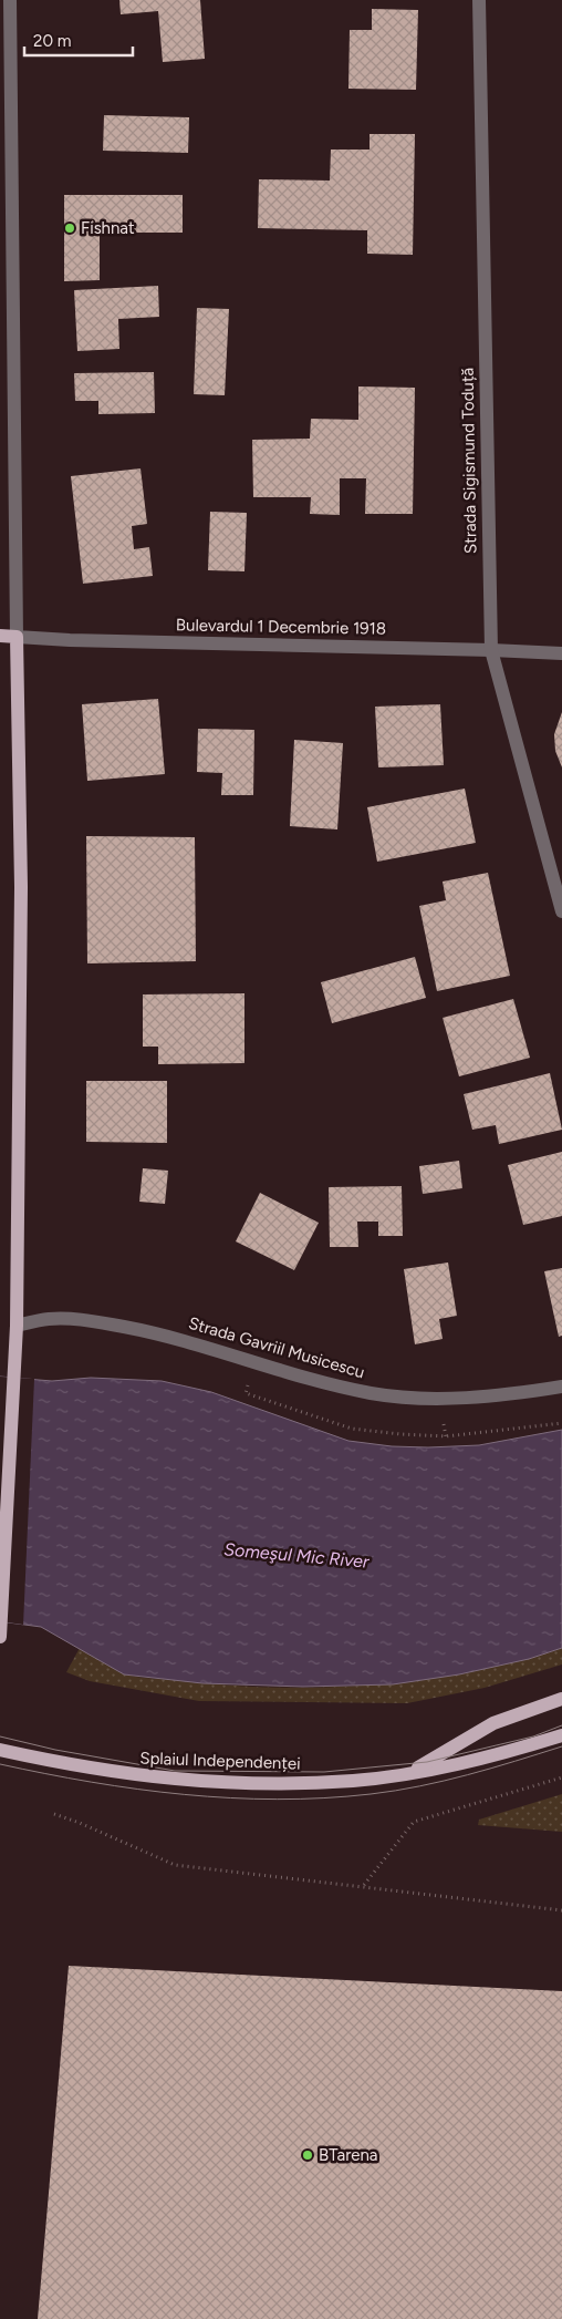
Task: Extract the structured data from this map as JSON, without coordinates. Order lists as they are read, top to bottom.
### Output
{
  "streets": {
    "main road": ["Bulevardul 1 Decembrie 1918", "Splaiul Independenței"],
    "street": ["Strada Sigismund Toduță", "Strada Gavriil Musicescu"]
  },
  "crossings": [
    ["Strada Sigismund Toduță", "Bulevardul 1 Decembrie 1918"]
  ],
  "water": ["Someşul Mic River"],
  "places": ["Fishnat", "BTarena"],
  "scale_bar": "20 m"
}
